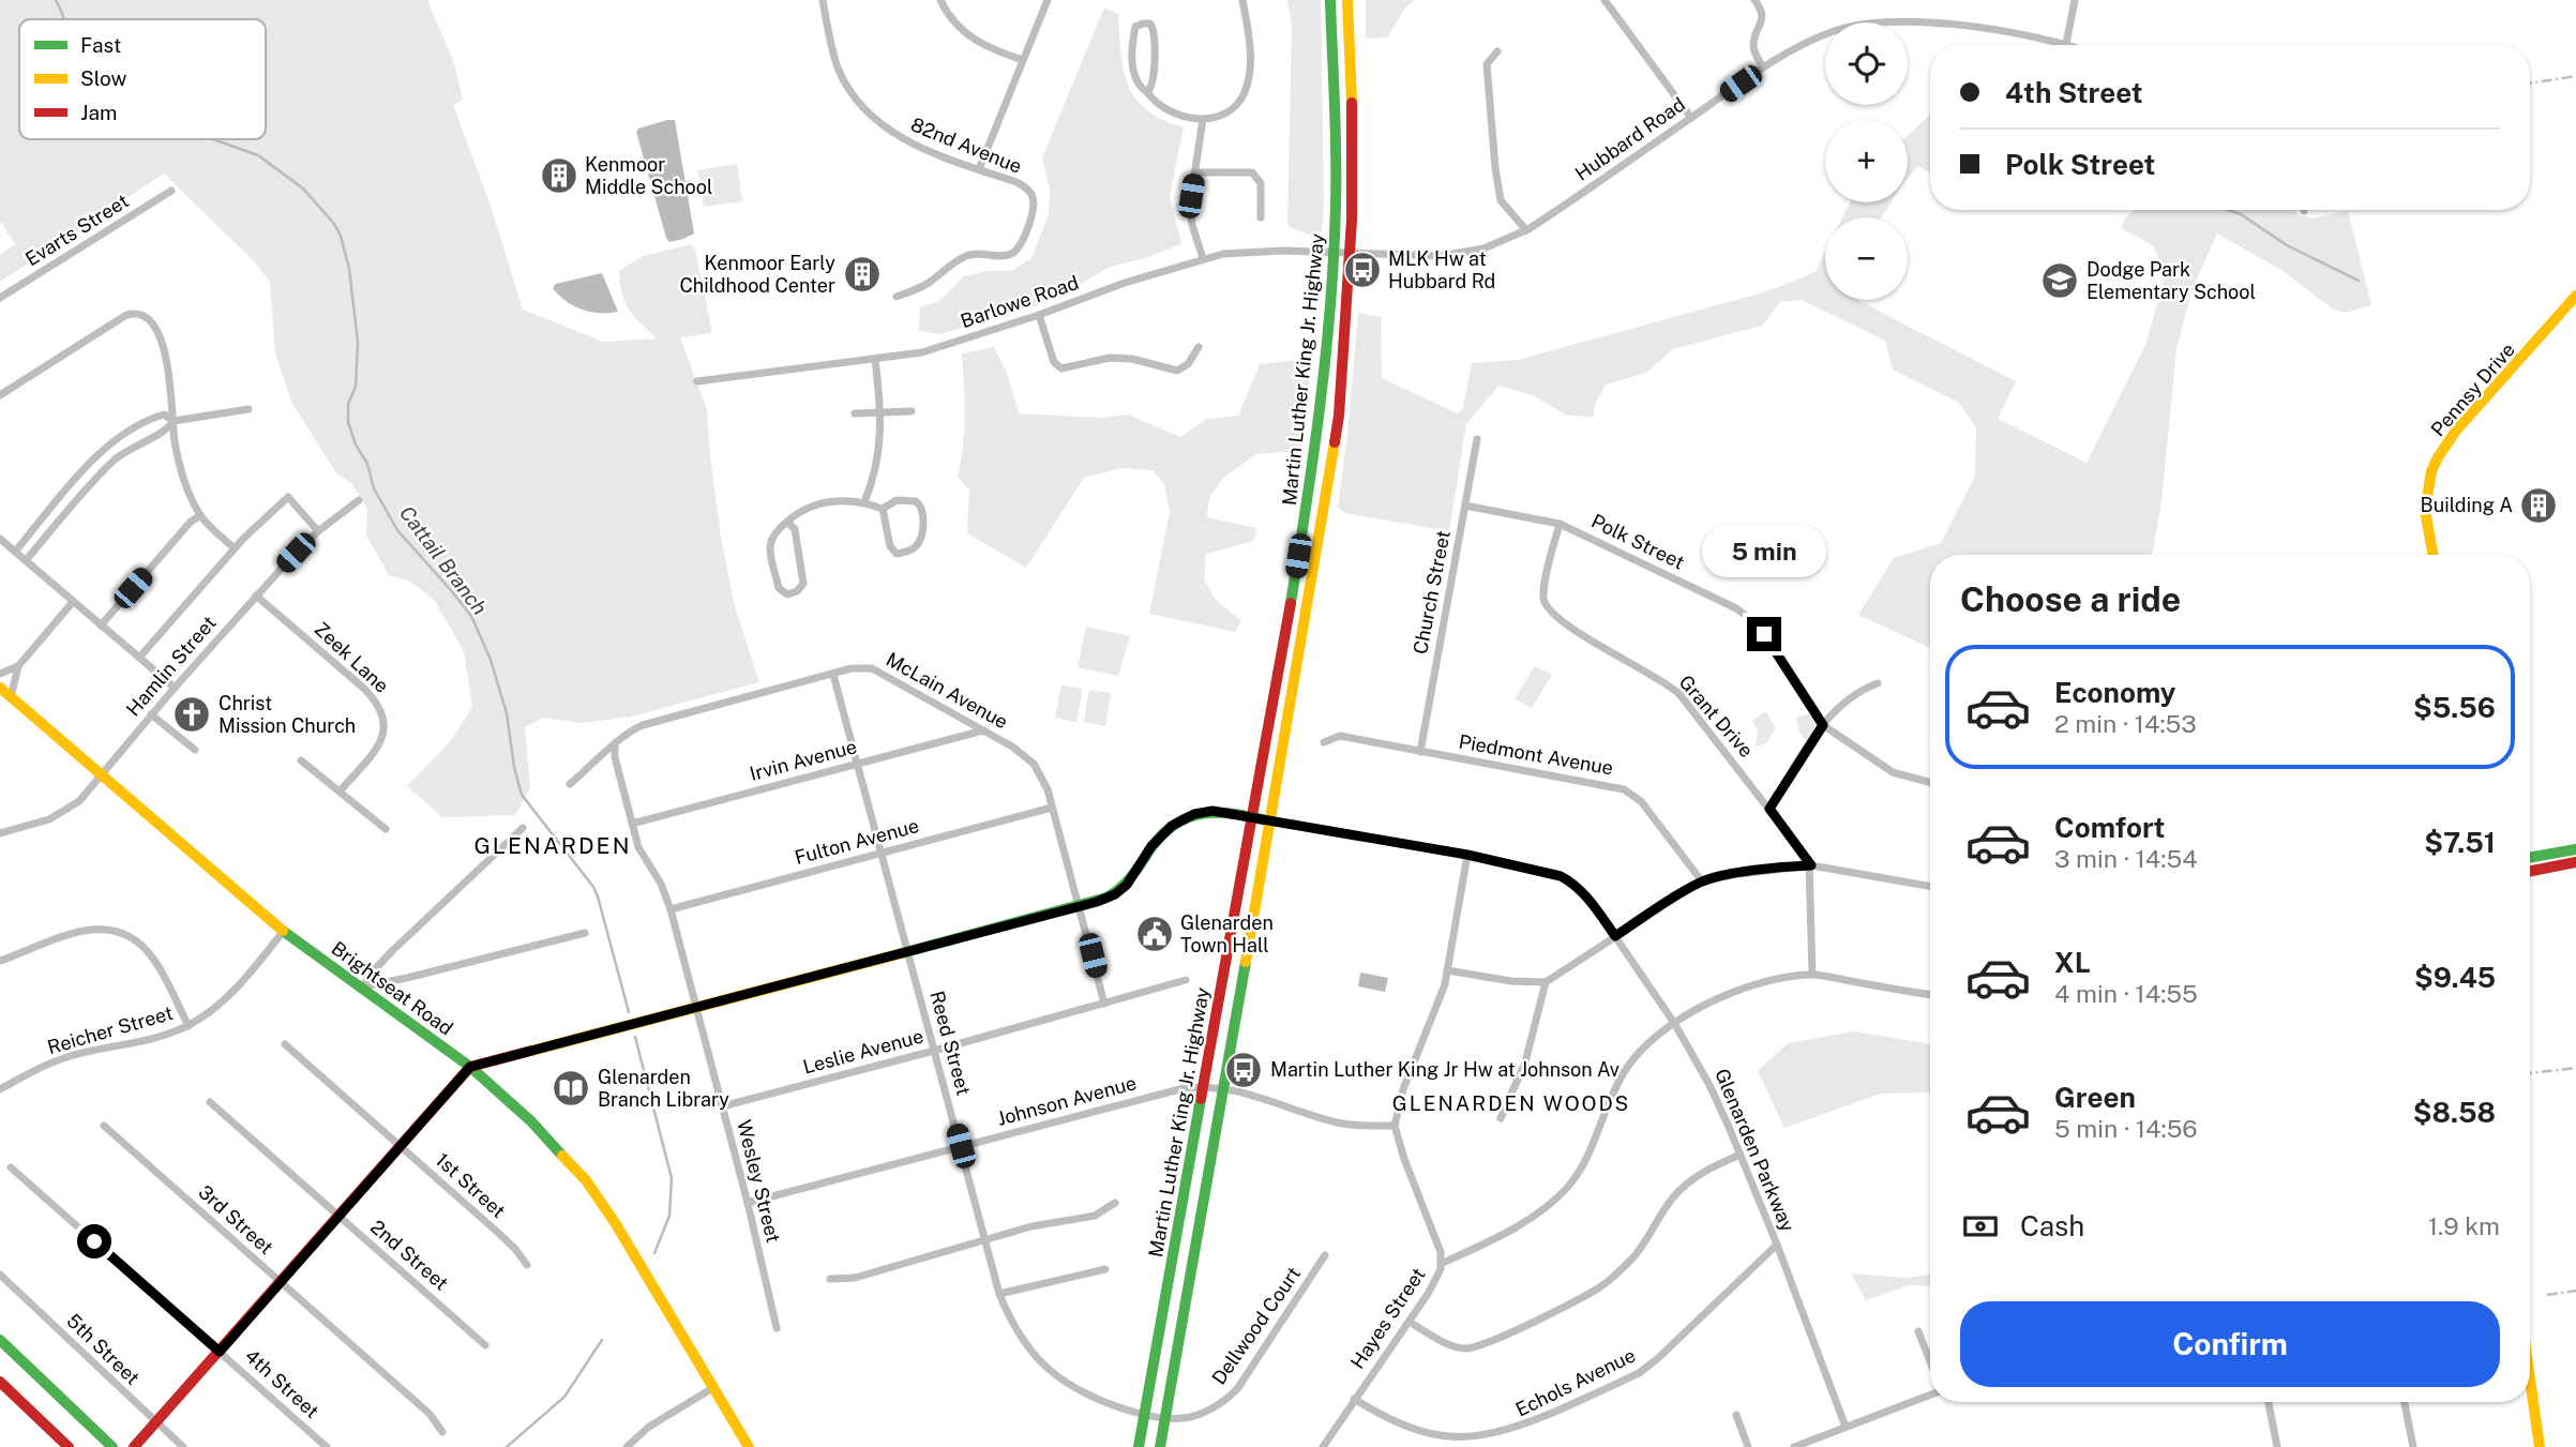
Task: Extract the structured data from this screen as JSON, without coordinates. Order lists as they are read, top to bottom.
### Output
{
  "streets": {
    "main road": [
      "Martin Luther King Jr. Highway",
      "Pennsy Drive",
      "Brightseat Road",
      "Glenarden Parkway"
    ],
    "street": [
      "Hubbard Road",
      "82nd Avenue",
      "Evarts Street",
      "Barlowe Road",
      "Polk Street",
      "Church Street",
      "Zeek Lane",
      "Hamlin Street",
      "McLain Avenue",
      "Grant Drive",
      "Piedmont Avenue",
      "Irvin Avenue",
      "Fulton Avenue",
      "Reicher Street",
      "Reed Street",
      "Leslie Avenue",
      "Johnson Avenue",
      "Wesley Street",
      "1st Street",
      "3rd Street",
      "2nd Street",
      "Hayes Street",
      "Dellwood Court",
      "5th Street",
      "Echols Avenue",
      "4th Street"
    ]
  },
  "crossings": [
    ["Hubbard Road", "Barlowe Road"],
    ["Hubbard Road", "Martin Luther King Jr. Highway"],
    ["Barlowe Road", "Martin Luther King Jr. Highway"],
    ["Martin Luther King Jr. Highway", "Reed Street"],
    ["Martin Luther King Jr. Highway", "Johnson Avenue"],
    ["Martin Luther King Jr. Highway", "Glenarden Parkway"],
    ["Martin Luther King Jr. Highway", "Dellwood Court"],
    ["Polk Street", "Church Street"],
    ["Polk Street", "Grant Drive"],
    ["Church Street", "Piedmont Avenue"],
    ["Zeek Lane", "Hamlin Street"],
    ["Hamlin Street", "Brightseat Road"],
    ["McLain Avenue", "Irvin Avenue"],
    ["McLain Avenue", "Fulton Avenue"],
    ["McLain Avenue", "Reed Street"],
    ["McLain Avenue", "Leslie Avenue"],
    ["McLain Avenue", "Glenarden Parkway"],
    ["McLain Avenue", "Wesley Street"],
    ["Irvin Avenue", "Reed Street"],
    ["Irvin Avenue", "Wesley Street"],
    ["Fulton Avenue", "Reed Street"],
    ["Fulton Avenue", "Wesley Street"],
    ["Brightseat Road", "Reicher Street"],
    ["Brightseat Road", "Glenarden Parkway"],
    ["Reed Street", "Leslie Avenue"],
    ["Reed Street", "Johnson Avenue"],
    ["Reed Street", "Glenarden Parkway"],
    ["Reed Street", "Dellwood Court"],
    ["Leslie Avenue", "Wesley Street"],
    ["Johnson Avenue", "Wesley Street"],
    ["Johnson Avenue", "Hayes Street"],
    ["Glenarden Parkway", "Wesley Street"],
    ["Glenarden Parkway", "Hayes Street"],
    ["Glenarden Parkway", "Echols Avenue"],
    ["Hayes Street", "Echols Avenue"]
  ],
  "districts": ["GLENARDEN", "GLENARDEN WOODS"],
  "water": ["Cattail Branch"],
  "places": {
    "building": ["Kenmoor Middle School", "Kenmoor Early Childhood Center", "Building A"],
    "bus stop": ["MLK Hw at Hubbard Rd", "Martin Luther King Jr Hw at Johnson Av"],
    "school or university": ["Dodge Park Elementary School"],
    "church": ["Christ Mission Church"],
    "public building": ["Glenarden Town Hall"],
    "library": ["Glenarden Branch Library"]
  },
  "legend": ["Fast", "Slow", "Jam"],
  "page": {
    "map_buttons": ["+", "−"],
    "banner": ["4th Street", "Polk Street"],
    "bubble": "5 min",
    "heading": "Choose a ride",
    "list": [
      {
        "name": "Economy",
        "note": "2 min · 14:53",
        "value": "$5.56"
      },
      {
        "name": "Comfort",
        "note": "3 min · 14:54",
        "value": "$7.51"
      },
      {
        "name": "XL",
        "note": "4 min · 14:55",
        "value": "$9.45"
      },
      {
        "name": "Green",
        "note": "5 min · 14:56",
        "value": "$8.58"
      }
    ],
    "pay": ["Cash", "1.9 km"],
    "buttons": "Confirm"
  }
}
